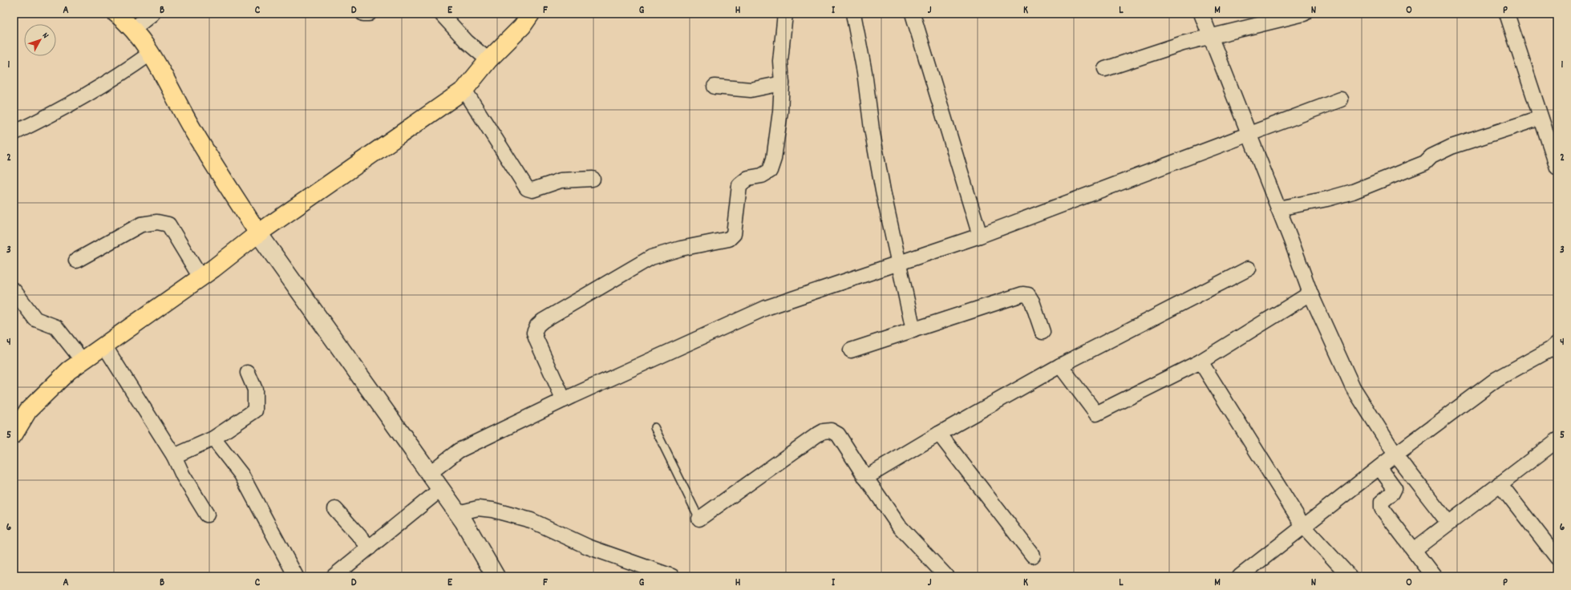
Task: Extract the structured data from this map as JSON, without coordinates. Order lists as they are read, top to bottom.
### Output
{
  "north": "top right",
  "grid": {
    "columns": [
      "A",
      "B",
      "C",
      "D",
      "E",
      "F",
      "G",
      "H",
      "I",
      "J",
      "K",
      "L",
      "M",
      "N",
      "O",
      "P"
    ],
    "rows": [
      "1",
      "2",
      "3",
      "4",
      "5",
      "6"
    ]
  }
}
